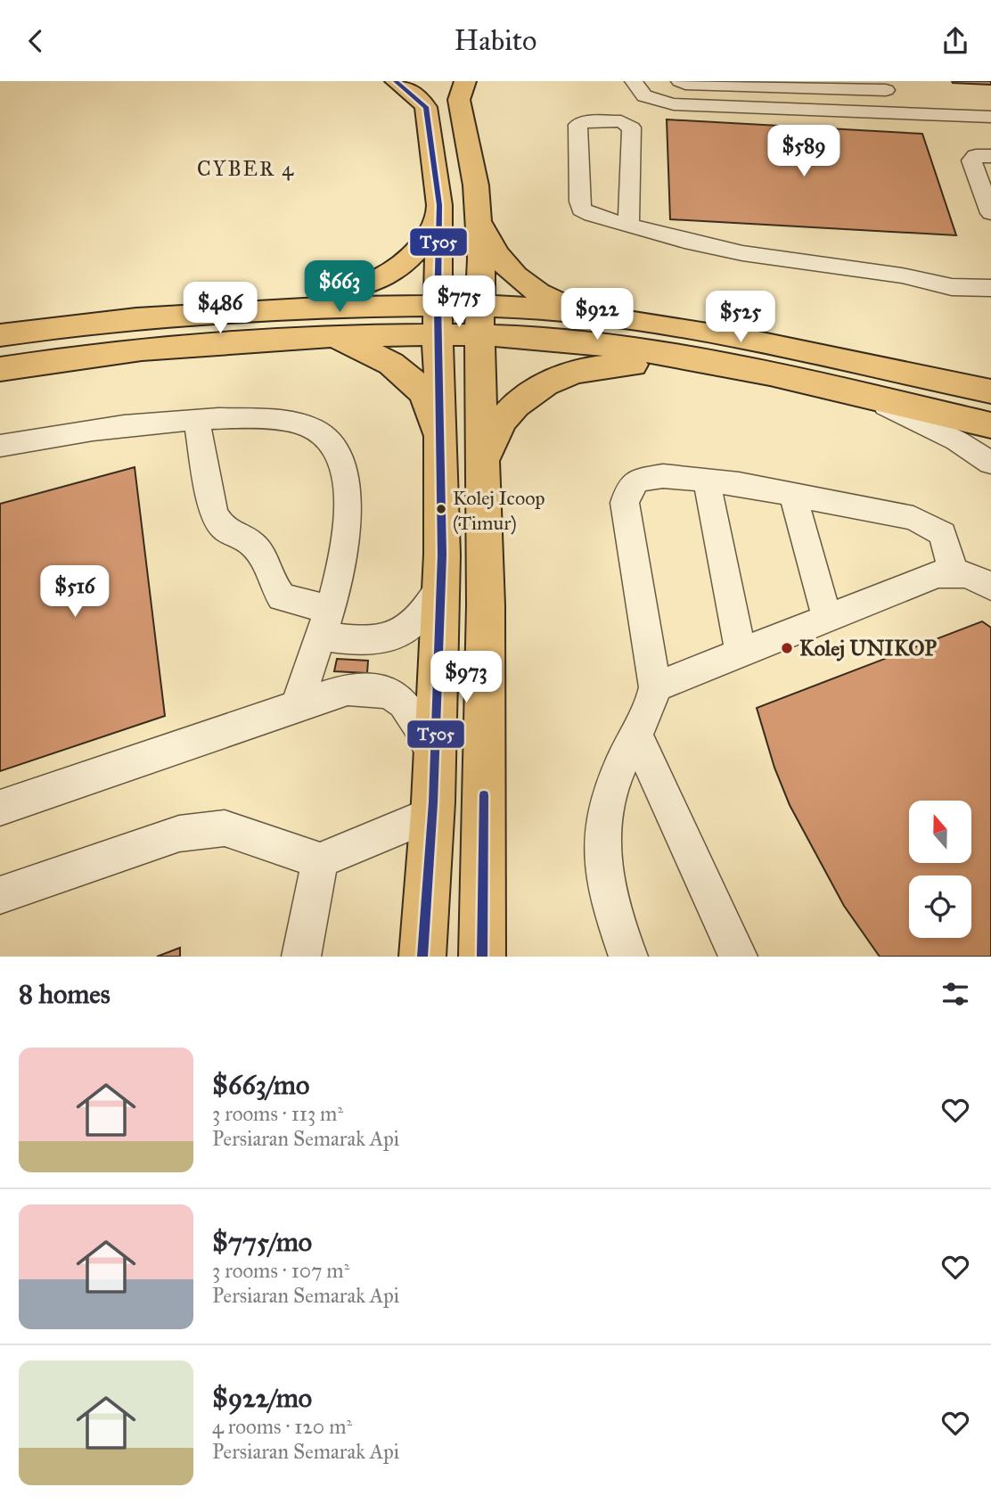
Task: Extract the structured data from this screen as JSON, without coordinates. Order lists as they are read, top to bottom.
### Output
{
  "districts": ["CYBER 4"],
  "places": ["Kolej Icoop (Timur)", "Kolej UNIKOP"],
  "lines": ["transit line T505"],
  "north": "top",
  "page": {
    "header": "Habito",
    "price": [
      "$589",
      "$663",
      "$775",
      "$486",
      "$922",
      "$525",
      "$516",
      "$973"
    ],
    "heading": "8 homes",
    "list": [
      {
        "name": "$663/mo",
        "note": "3 rooms · 113 m² · Persiaran Semarak Api"
      },
      {
        "name": "$775/mo",
        "note": "3 rooms · 107 m² · Persiaran Semarak Api"
      },
      {
        "name": "$922/mo",
        "note": "4 rooms · 120 m² · Persiaran Semarak Api"
      }
    ]
  }
}
